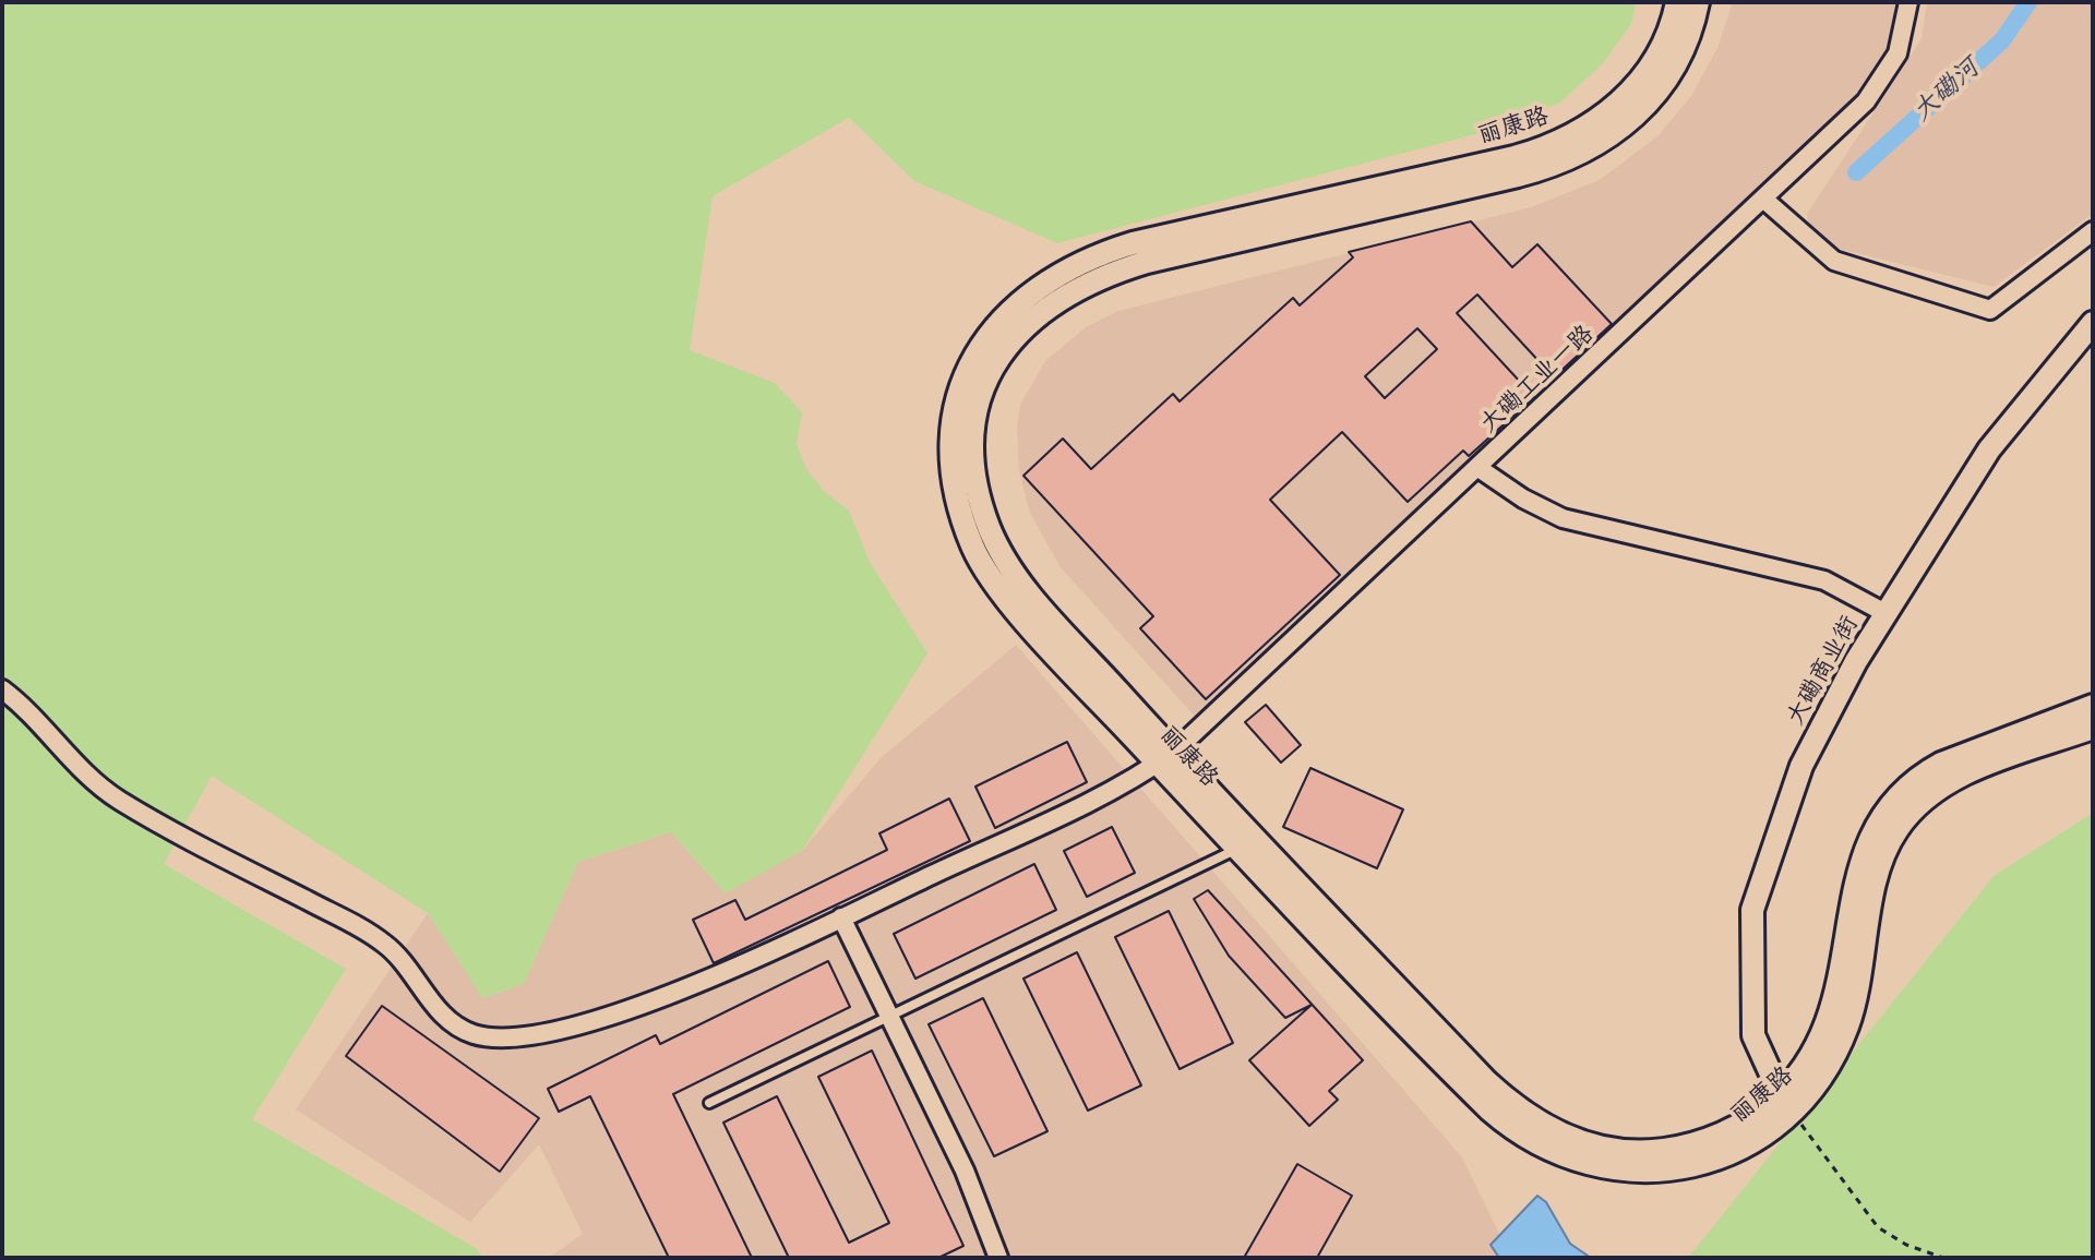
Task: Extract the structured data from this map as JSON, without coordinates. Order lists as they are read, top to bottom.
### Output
{
  "streets": {
    "street": ["丽康路", "大磡工业一路", "大磡商业街"]
  },
  "crossings": [
    ["丽康路", "大磡工业一路"],
    ["丽康路", "大磡商业街"]
  ],
  "water": ["大磡河"]
}
